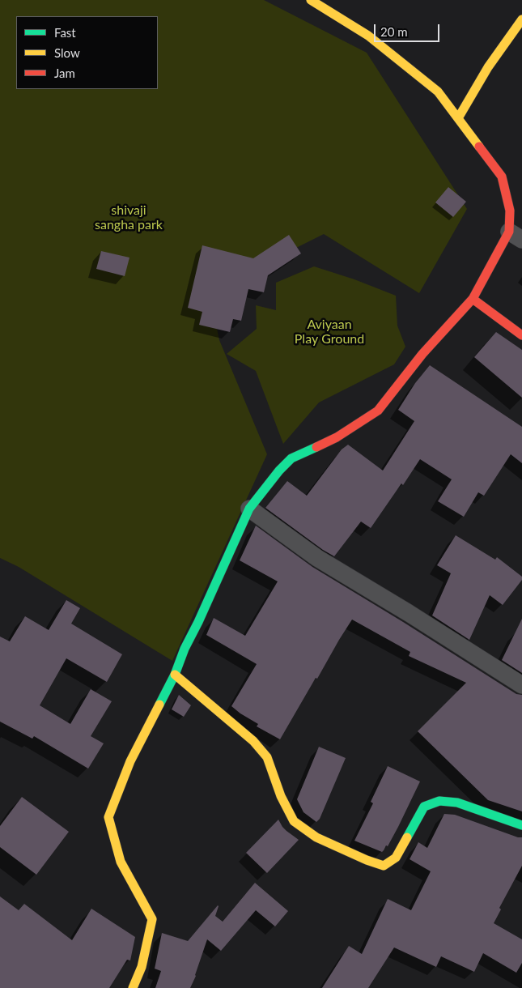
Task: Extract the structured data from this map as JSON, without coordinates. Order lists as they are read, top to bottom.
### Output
{
  "parks": ["shivaji sangha park", "Aviyaan Play Ground"],
  "legend": ["Fast", "Slow", "Jam"],
  "scale_bar": "20 m"
}
